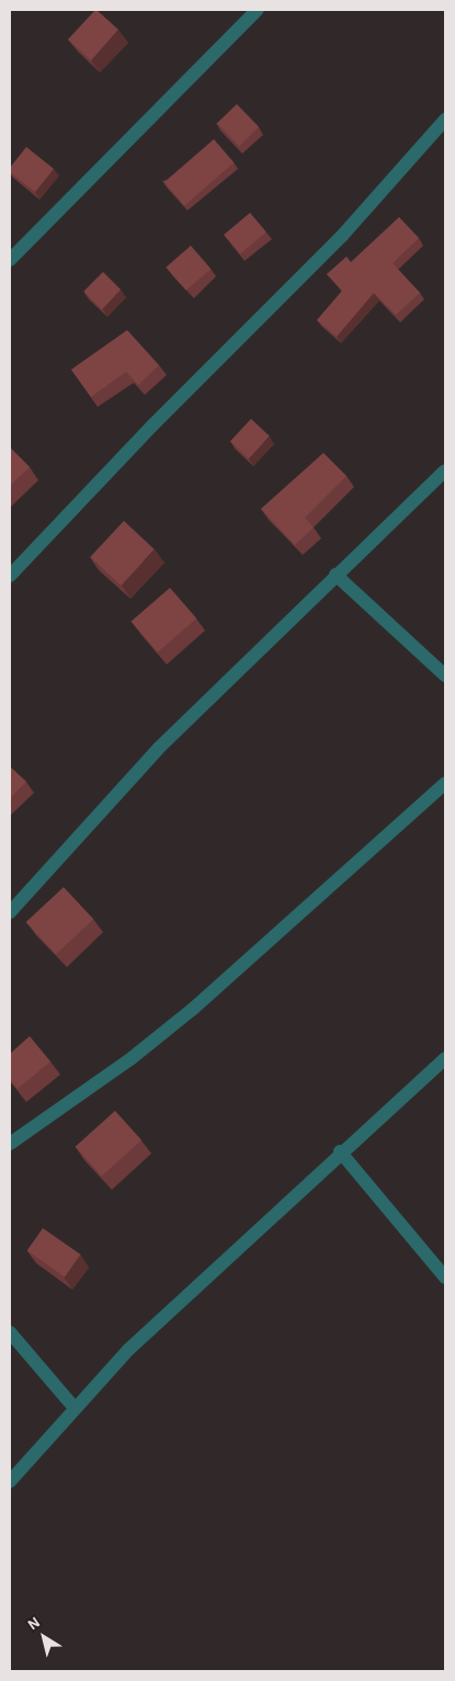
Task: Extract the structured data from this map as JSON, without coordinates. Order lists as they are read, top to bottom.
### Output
{
  "north": "top left"
}
